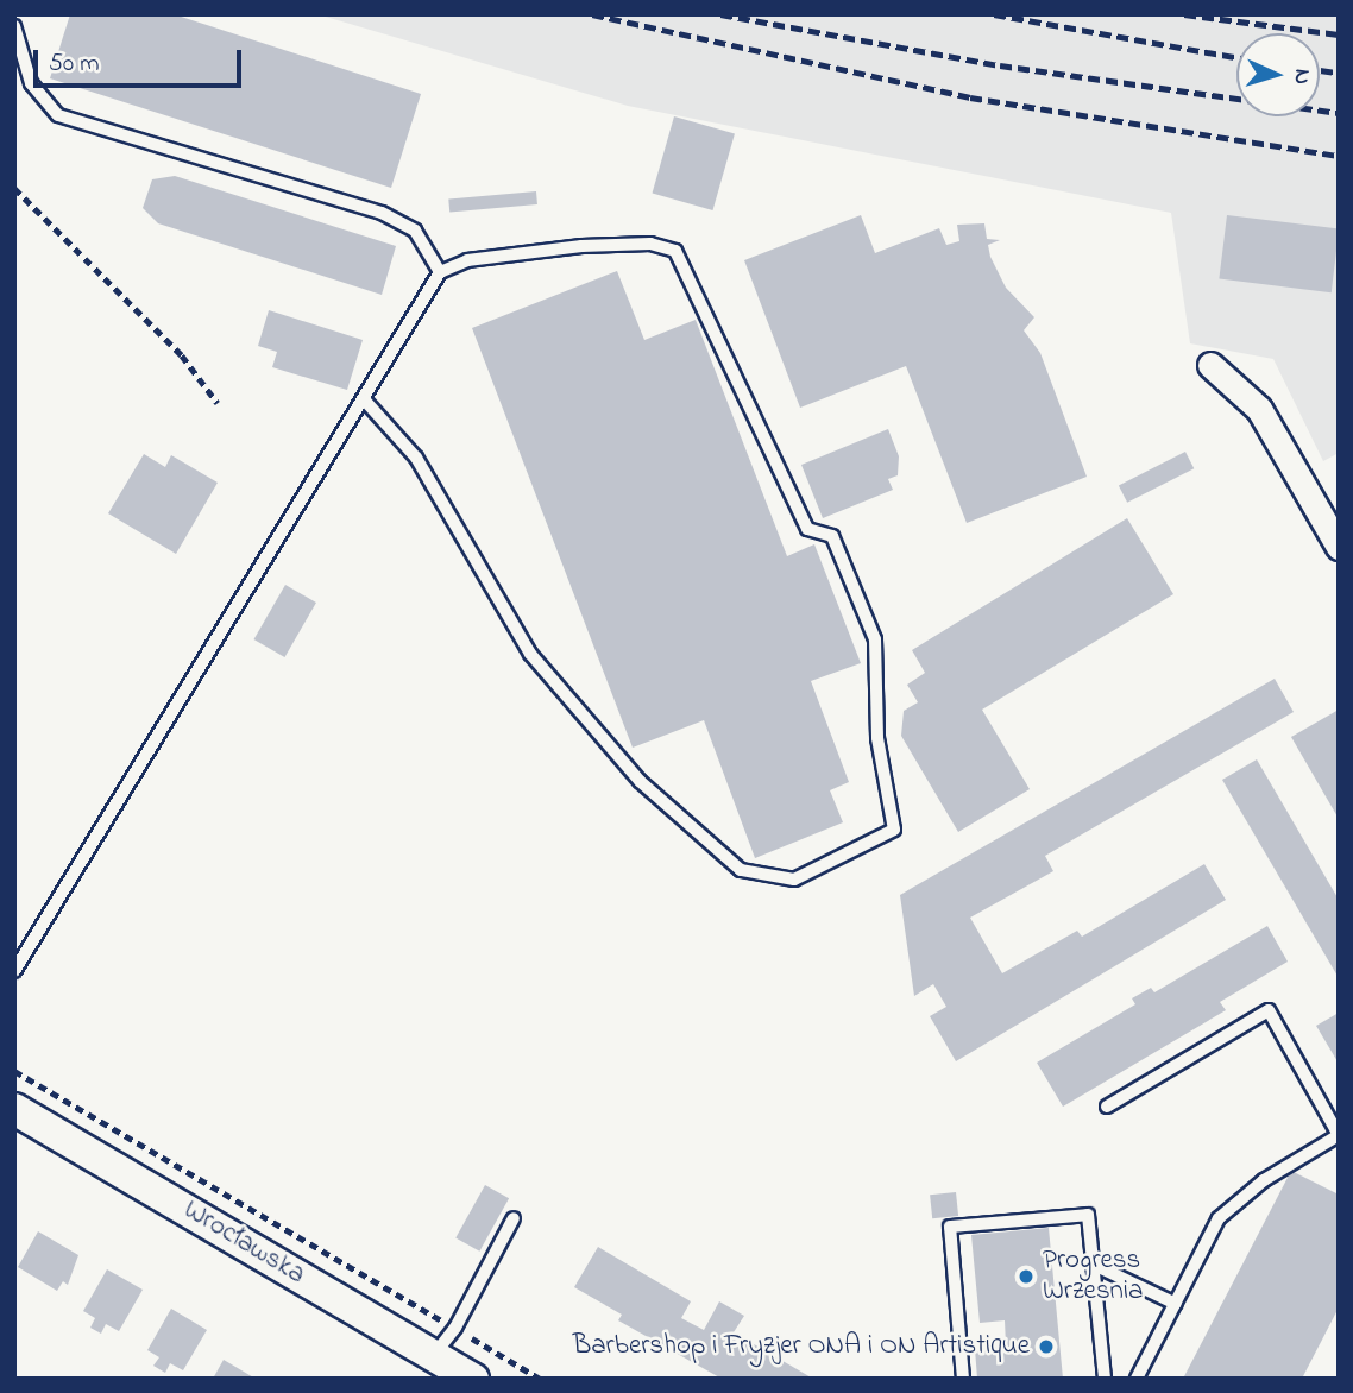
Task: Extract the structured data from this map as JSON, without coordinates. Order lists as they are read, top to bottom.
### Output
{
  "streets": {
    "street": ["Wrocławska"]
  },
  "places": ["Progress Wrzesnia", "Barbershop i Fryzjer ONA i ON Artistique"],
  "scale_bar": "50 m",
  "north": "right"
}
